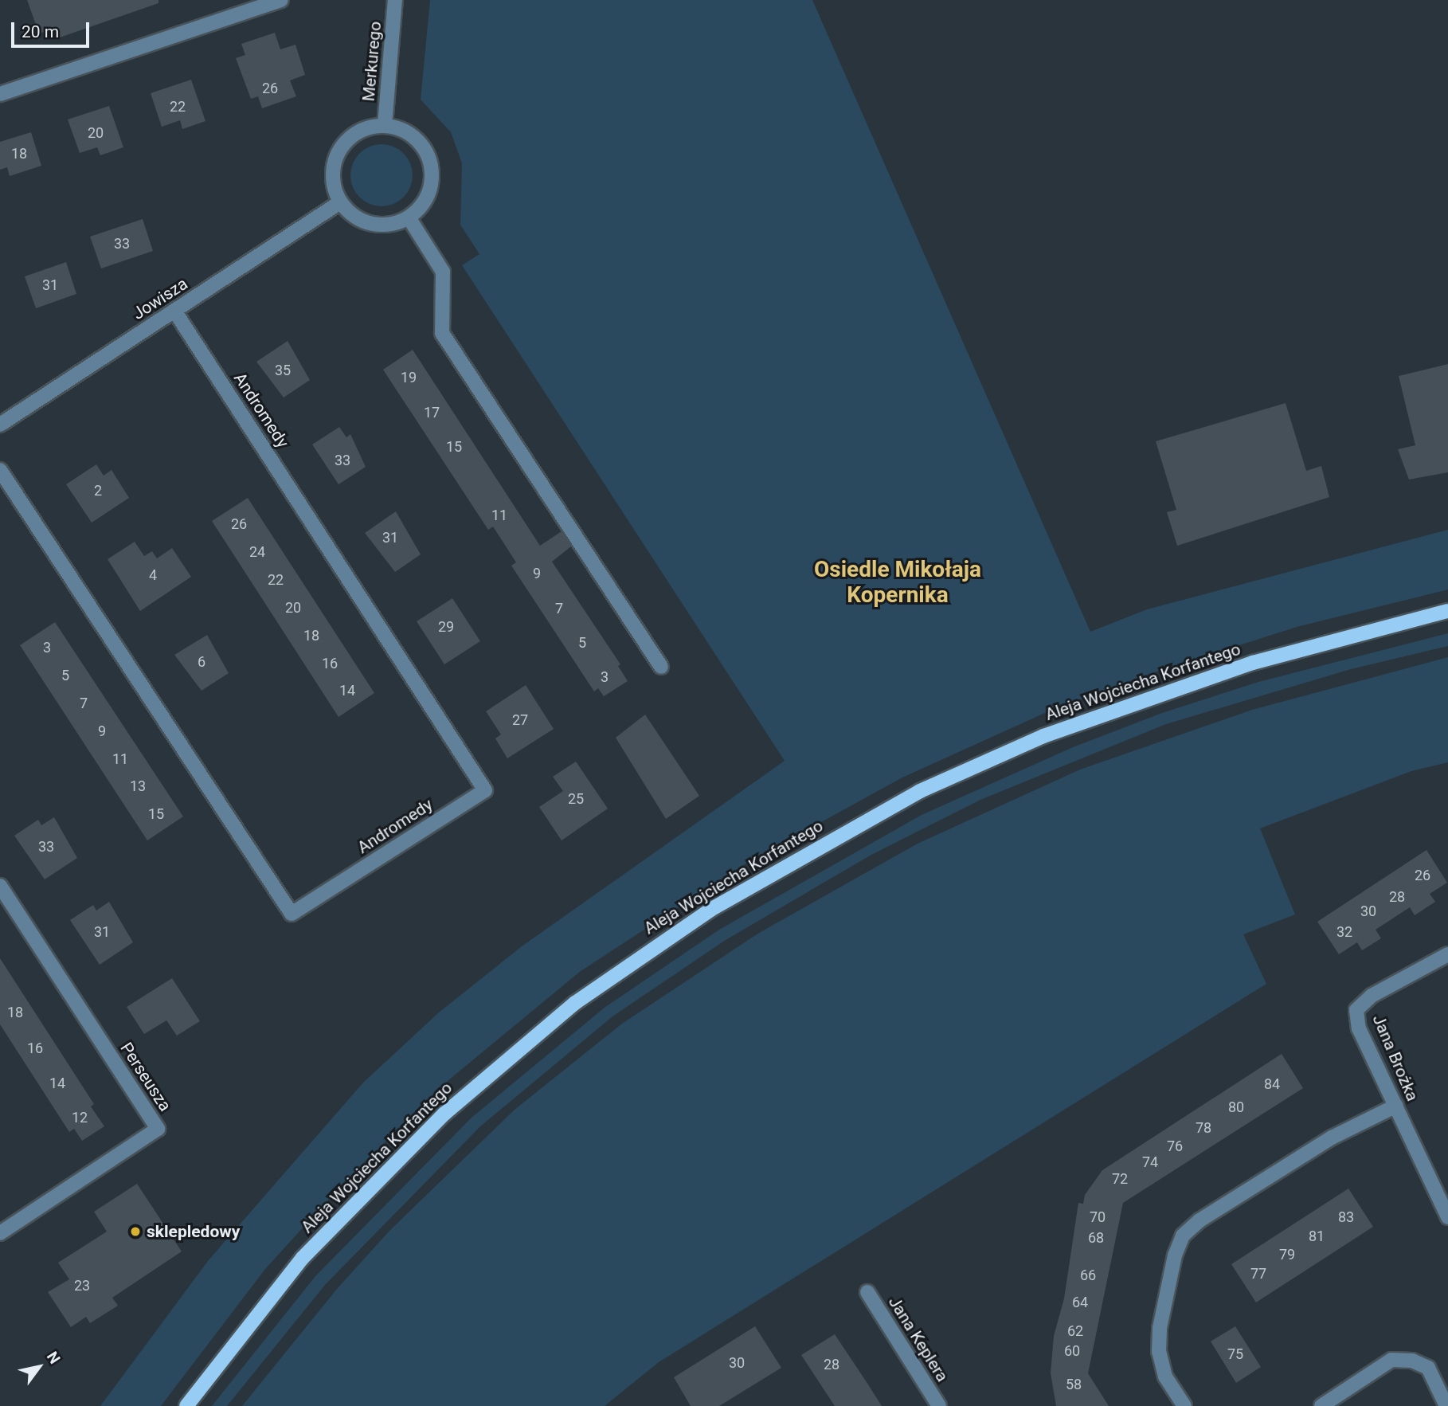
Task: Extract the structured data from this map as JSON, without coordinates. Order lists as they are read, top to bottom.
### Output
{
  "streets": {
    "main road": ["Aleja Wojciecha Korfantego"],
    "street": [
      "Merkurego",
      "Jowisza",
      "Andromedy",
      "Jana Brożka",
      "Perseusza",
      "Jana Keplera"
    ]
  },
  "crossings": [
    ["Merkurego", "Jowisza"],
    ["Jowisza", "Andromedy"]
  ],
  "districts": ["Osiedle Mikołaja Kopernika"],
  "places": ["sklepledowy"],
  "house_numbers": [
    "26",
    "22",
    "20",
    "18",
    "33",
    "31",
    "35",
    "19",
    "17",
    "15",
    "33",
    "2",
    "11",
    "26",
    "31",
    "24",
    "9",
    "4",
    "22",
    "20",
    "7",
    "29",
    "18",
    "5",
    "3",
    "6",
    "16",
    "5",
    "3",
    "14",
    "7",
    "27",
    "9",
    "11",
    "13",
    "25",
    "15",
    "33",
    "26",
    "28",
    "30",
    "31",
    "32",
    "18",
    "16",
    "14",
    "84",
    "80",
    "12",
    "78",
    "76",
    "74",
    "72",
    "70",
    "83",
    "81",
    "68",
    "79",
    "77",
    "66",
    "23",
    "64",
    "62",
    "60",
    "75",
    "30",
    "28",
    "58"
  ],
  "scale_bar": "20 m",
  "north": "top right"
}
